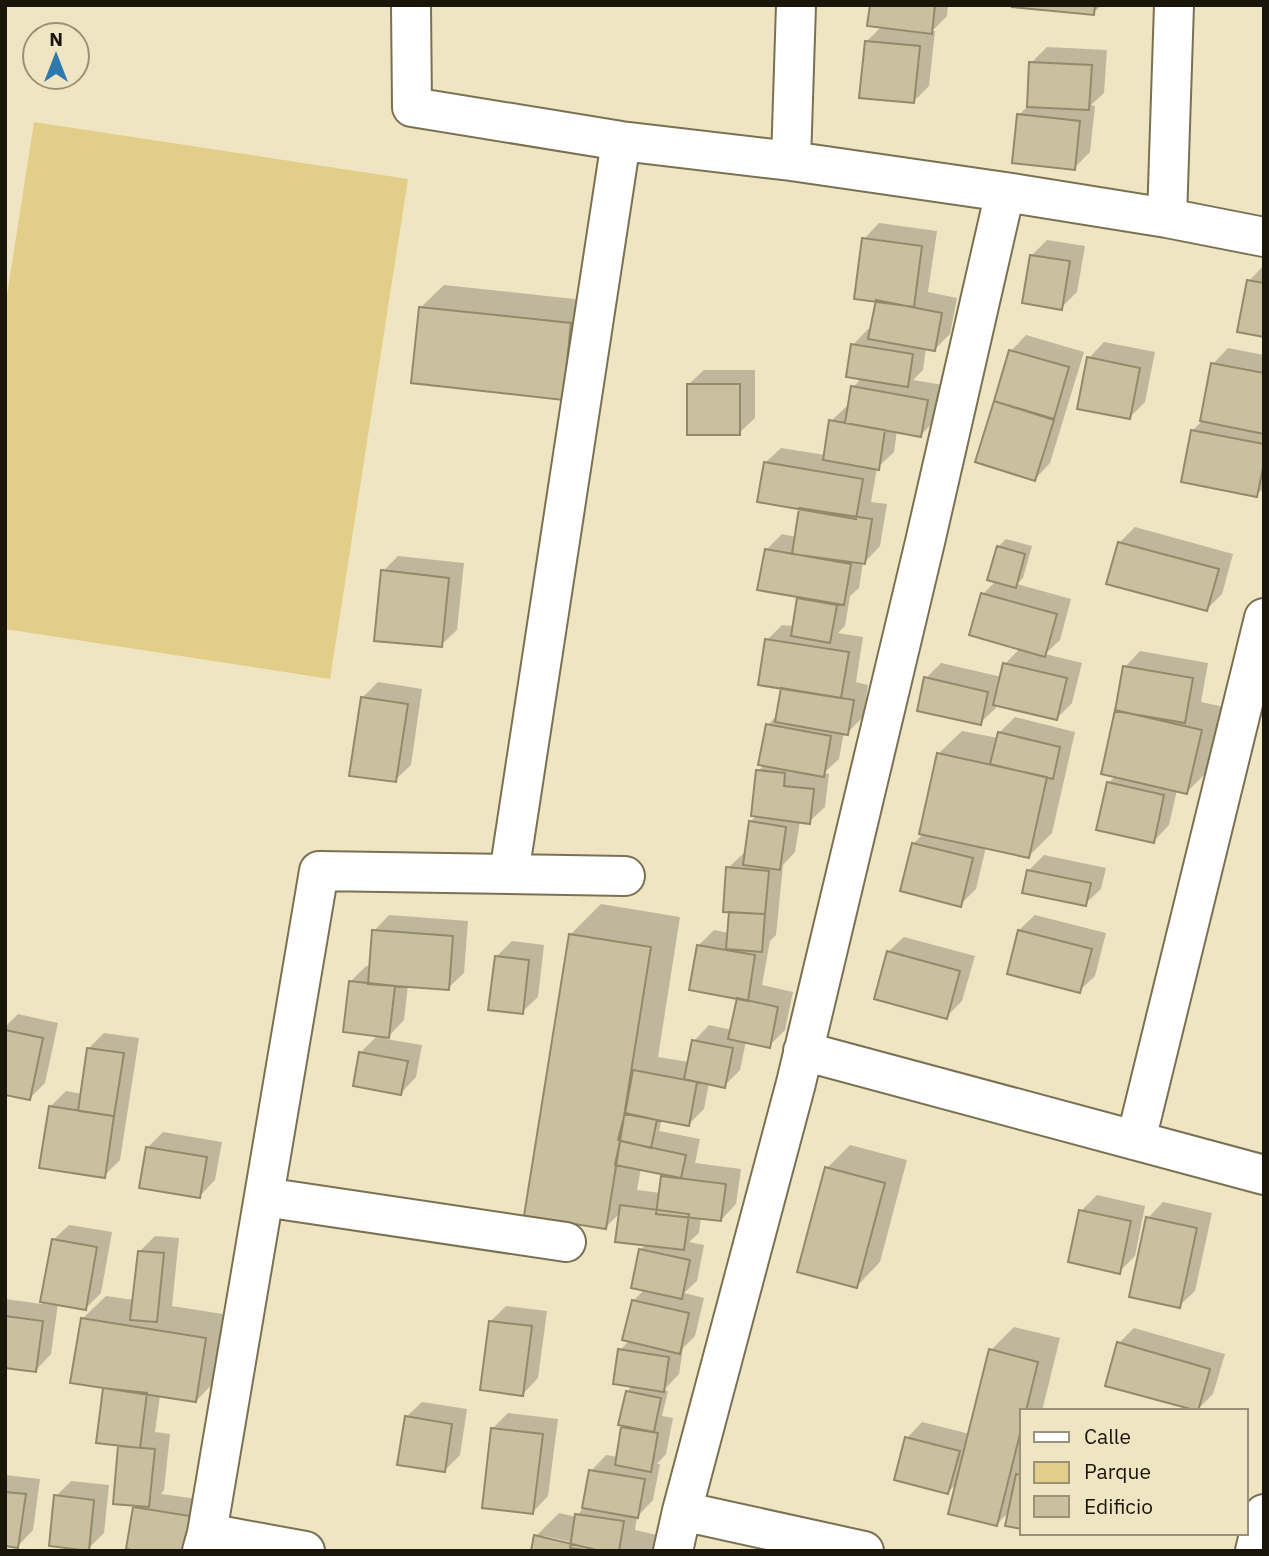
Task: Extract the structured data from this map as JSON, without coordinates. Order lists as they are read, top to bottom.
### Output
{
  "legend": ["Calle", "Parque", "Edificio"],
  "north": "top"
}
